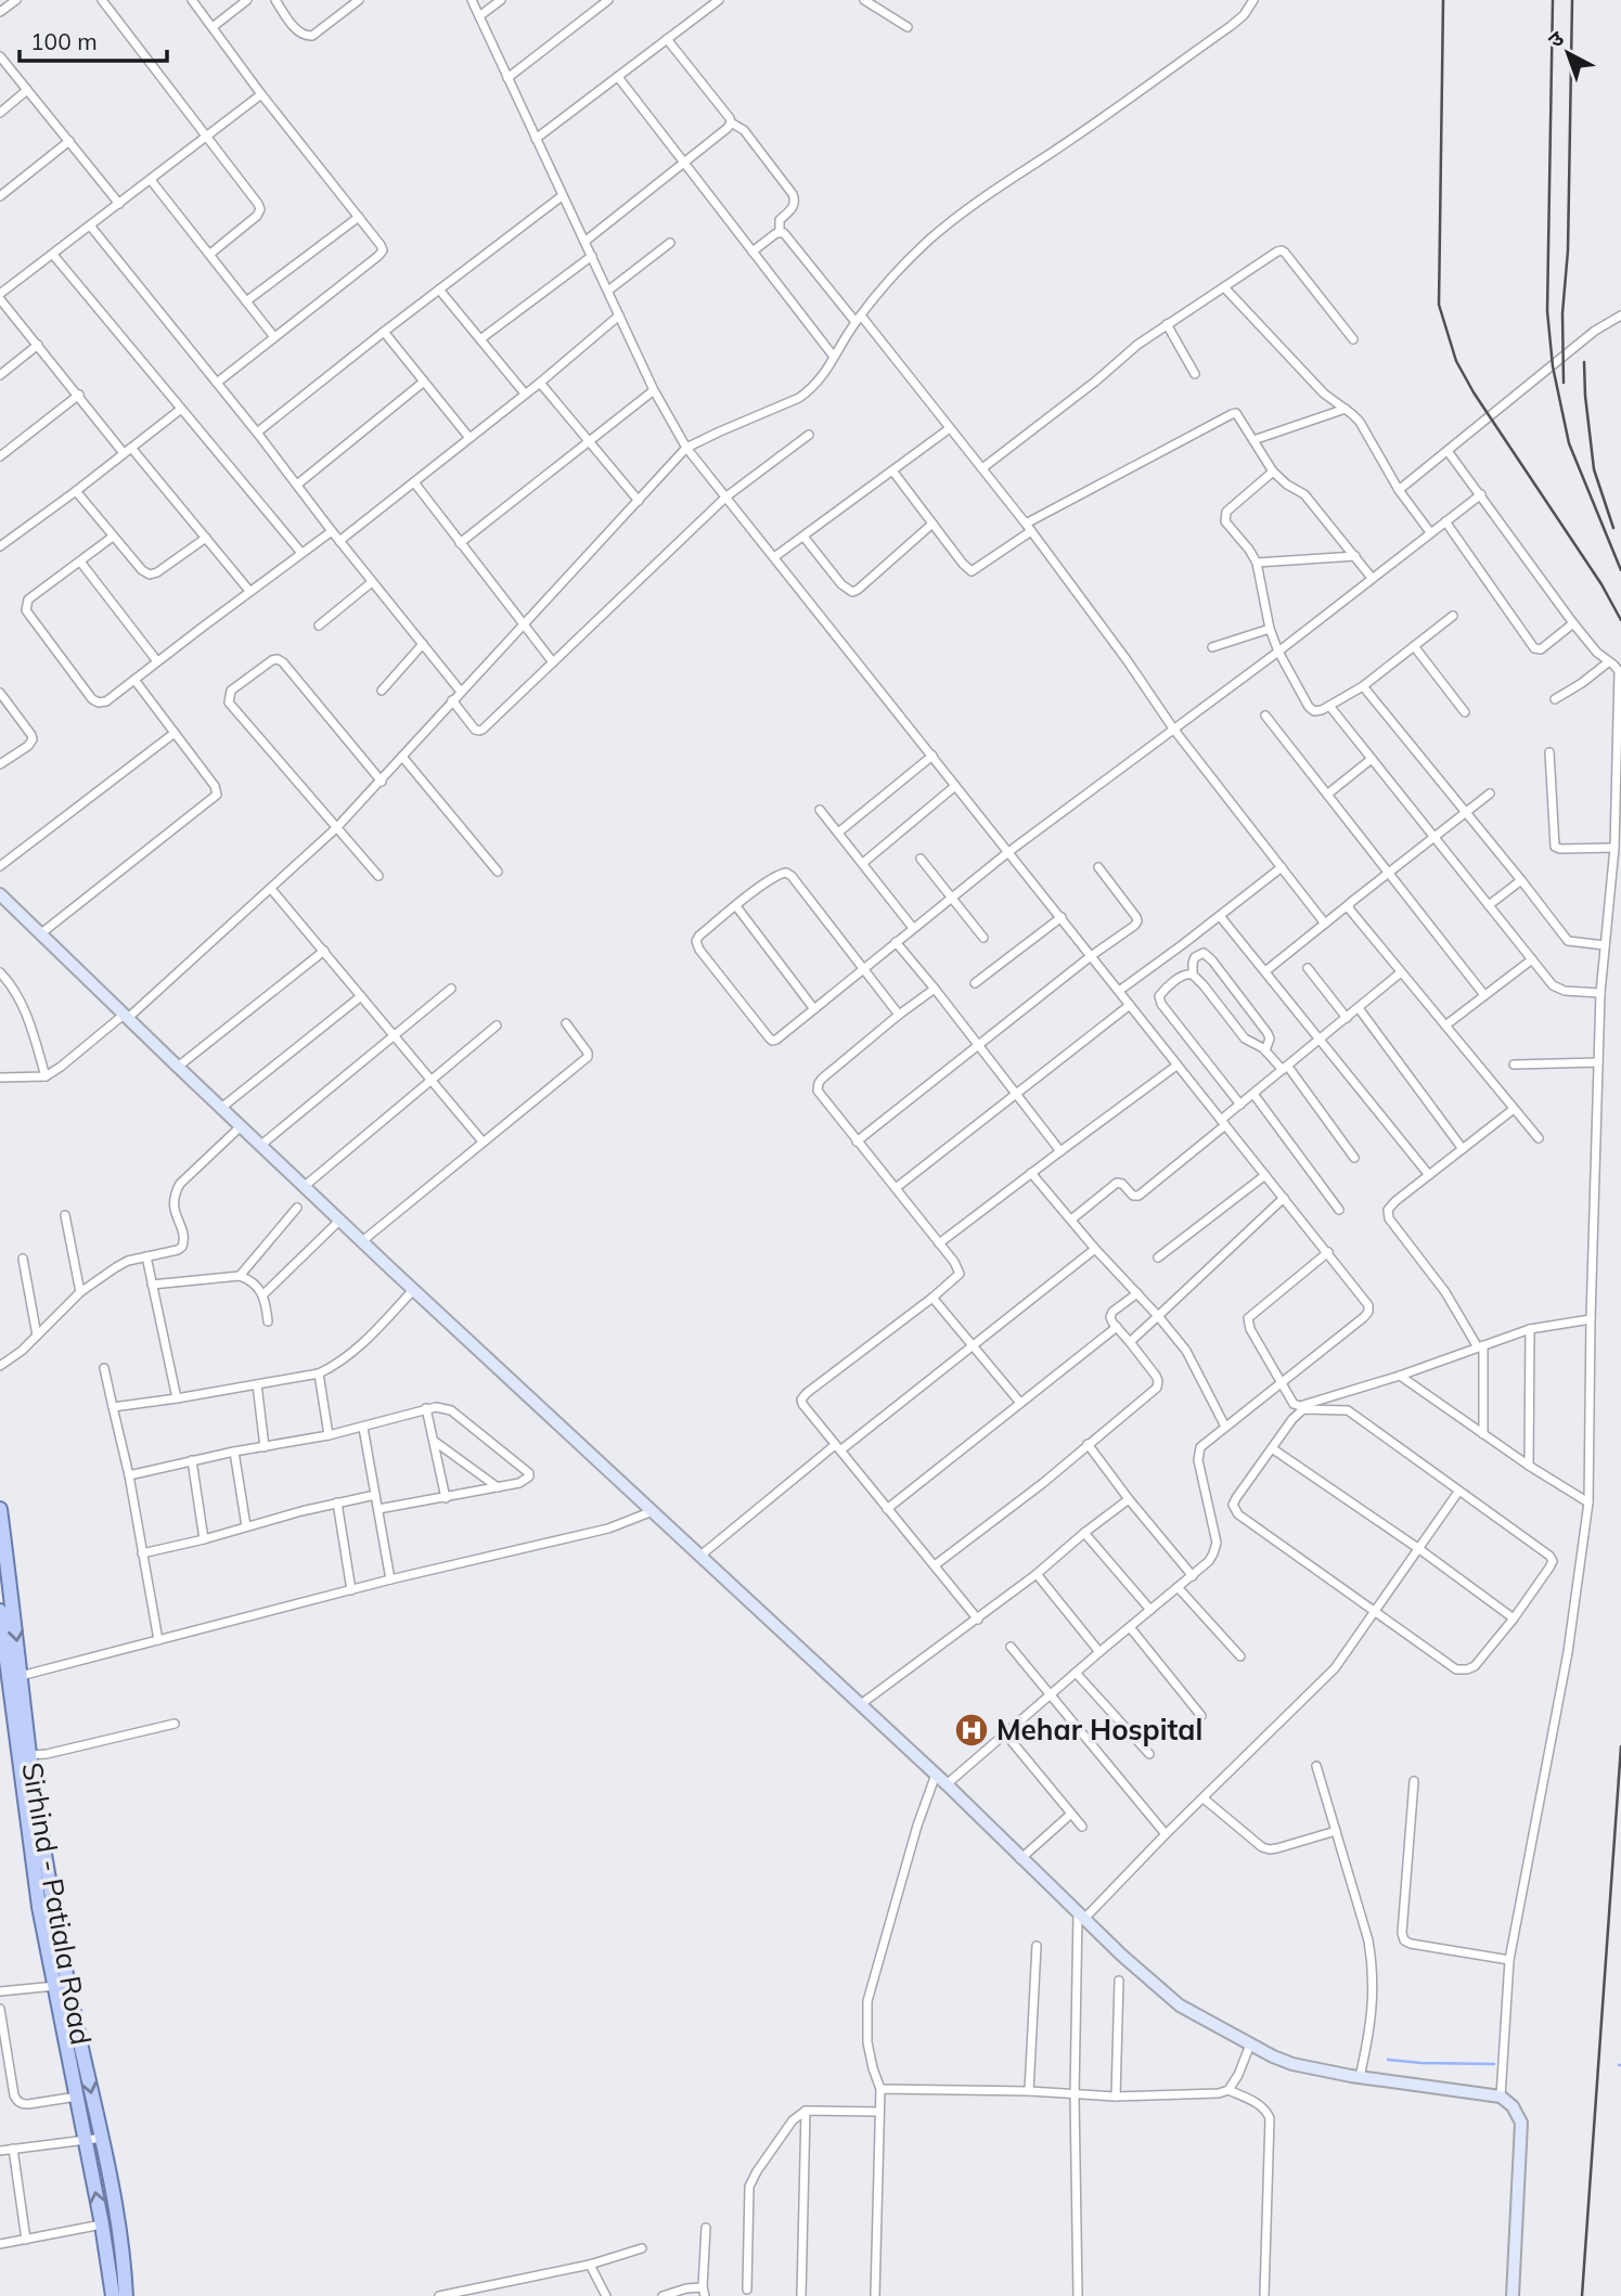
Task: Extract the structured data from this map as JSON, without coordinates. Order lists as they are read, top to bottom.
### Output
{
  "streets": {
    "main road": ["Sirhind - Patiala Road"]
  },
  "places": {
    "hospital": ["Mehar Hospital"]
  },
  "scale_bar": "100 m",
  "north": "top left"
}
